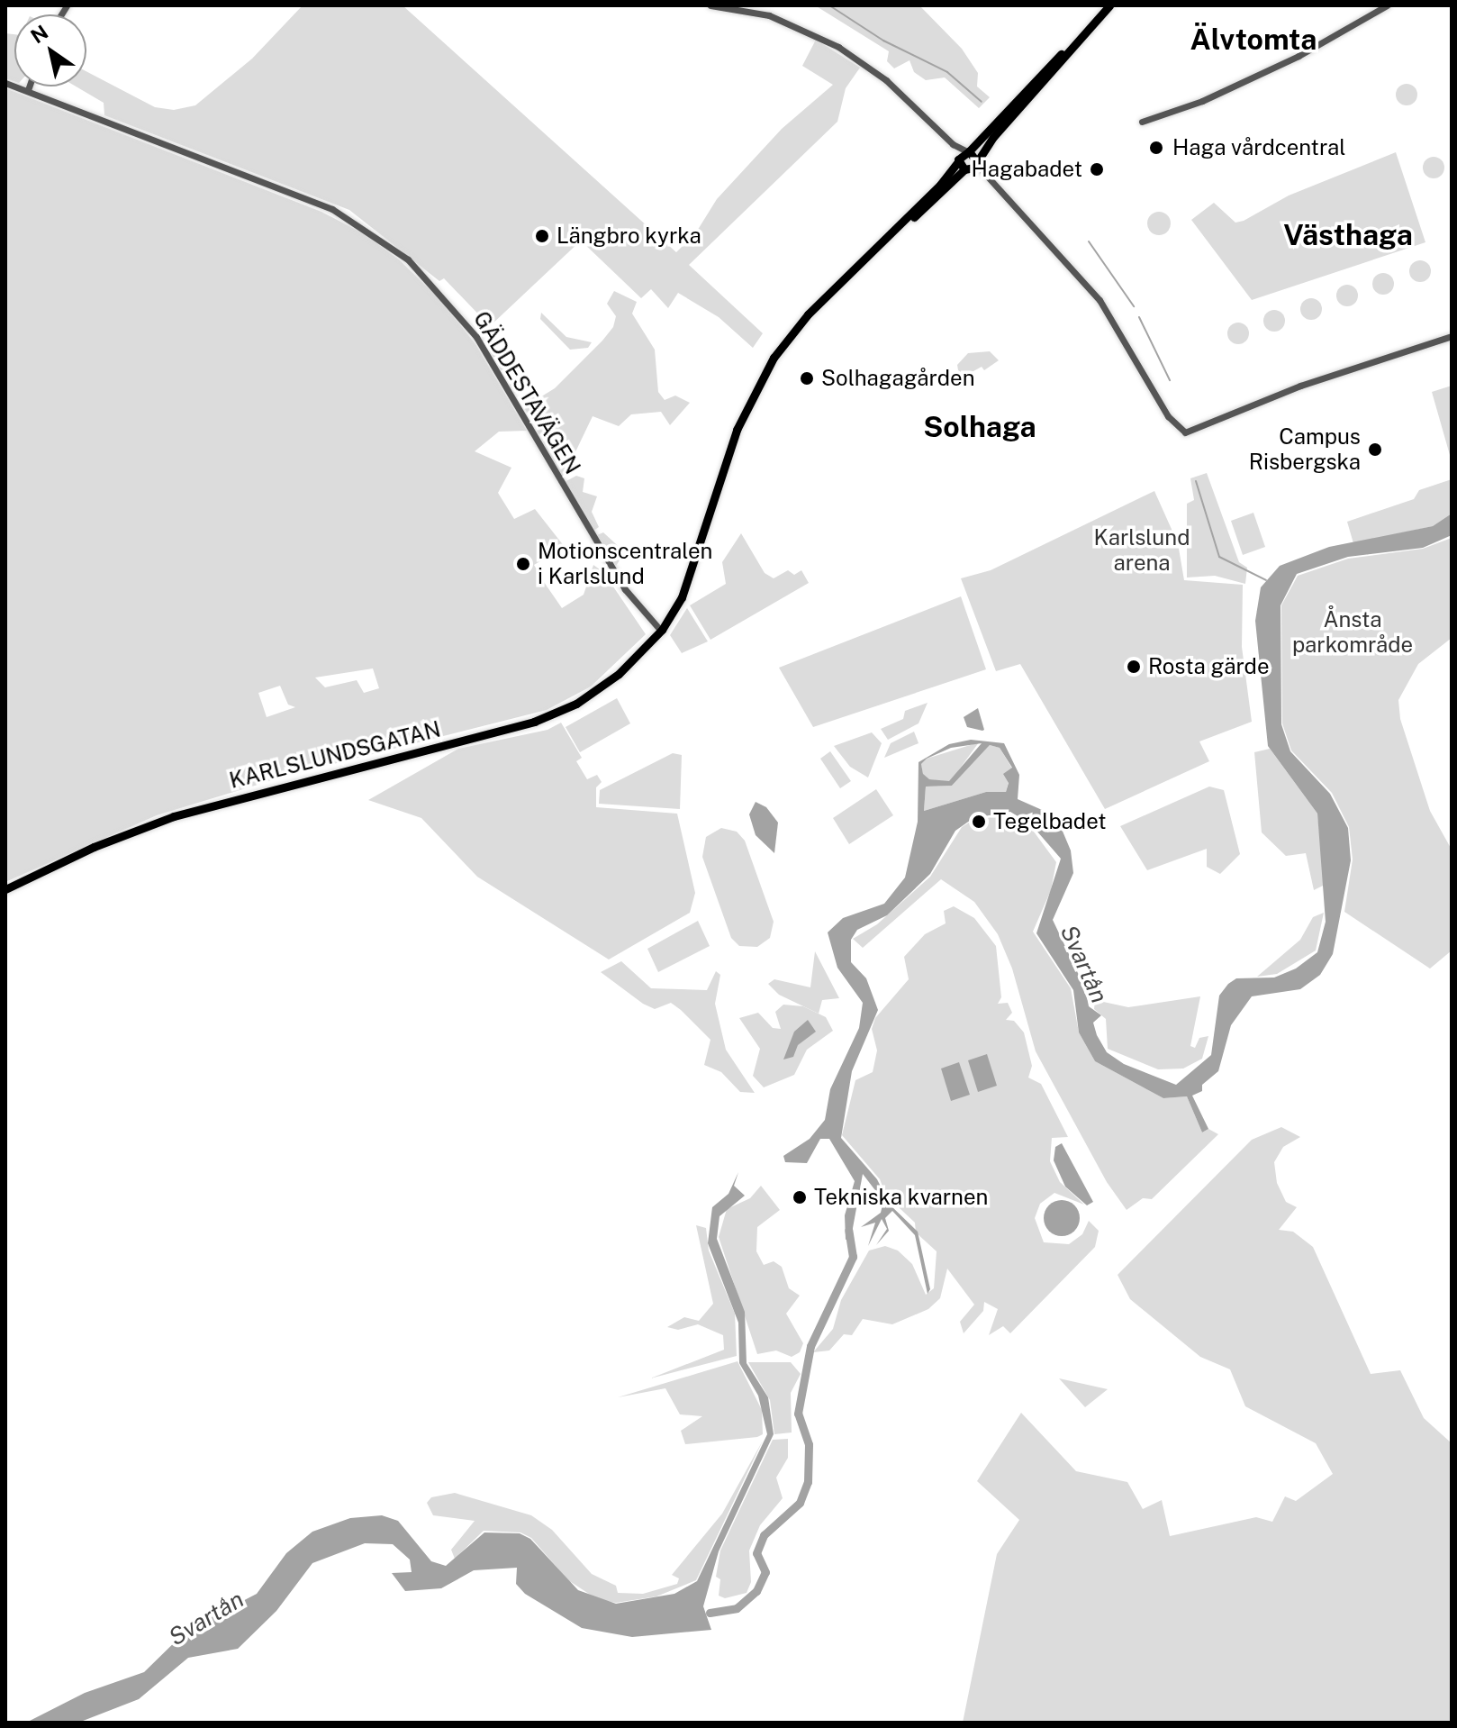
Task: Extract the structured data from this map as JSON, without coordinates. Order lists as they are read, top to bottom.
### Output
{
  "streets": {
    "main road": ["KARLSLUNDSGATAN"],
    "street": ["GÄDDESTAVÄGEN"]
  },
  "crossings": [
    ["GÄDDESTAVÄGEN", "KARLSLUNDSGATAN"]
  ],
  "districts": ["Älvtomta", "Västhaga", "Solhaga"],
  "water": ["Svartån"],
  "parks": ["Karlslund arena", "Ånsta parkområde"],
  "places": [
    "Haga vårdcentral",
    "Hagabadet",
    "Längbro kyrka",
    "Solhagagården",
    "Campus Risbergska",
    "Motionscentralen i Karlslund",
    "Rosta gärde",
    "Tegelbadet",
    "Tekniska kvarnen"
  ],
  "north": "top left"
}
